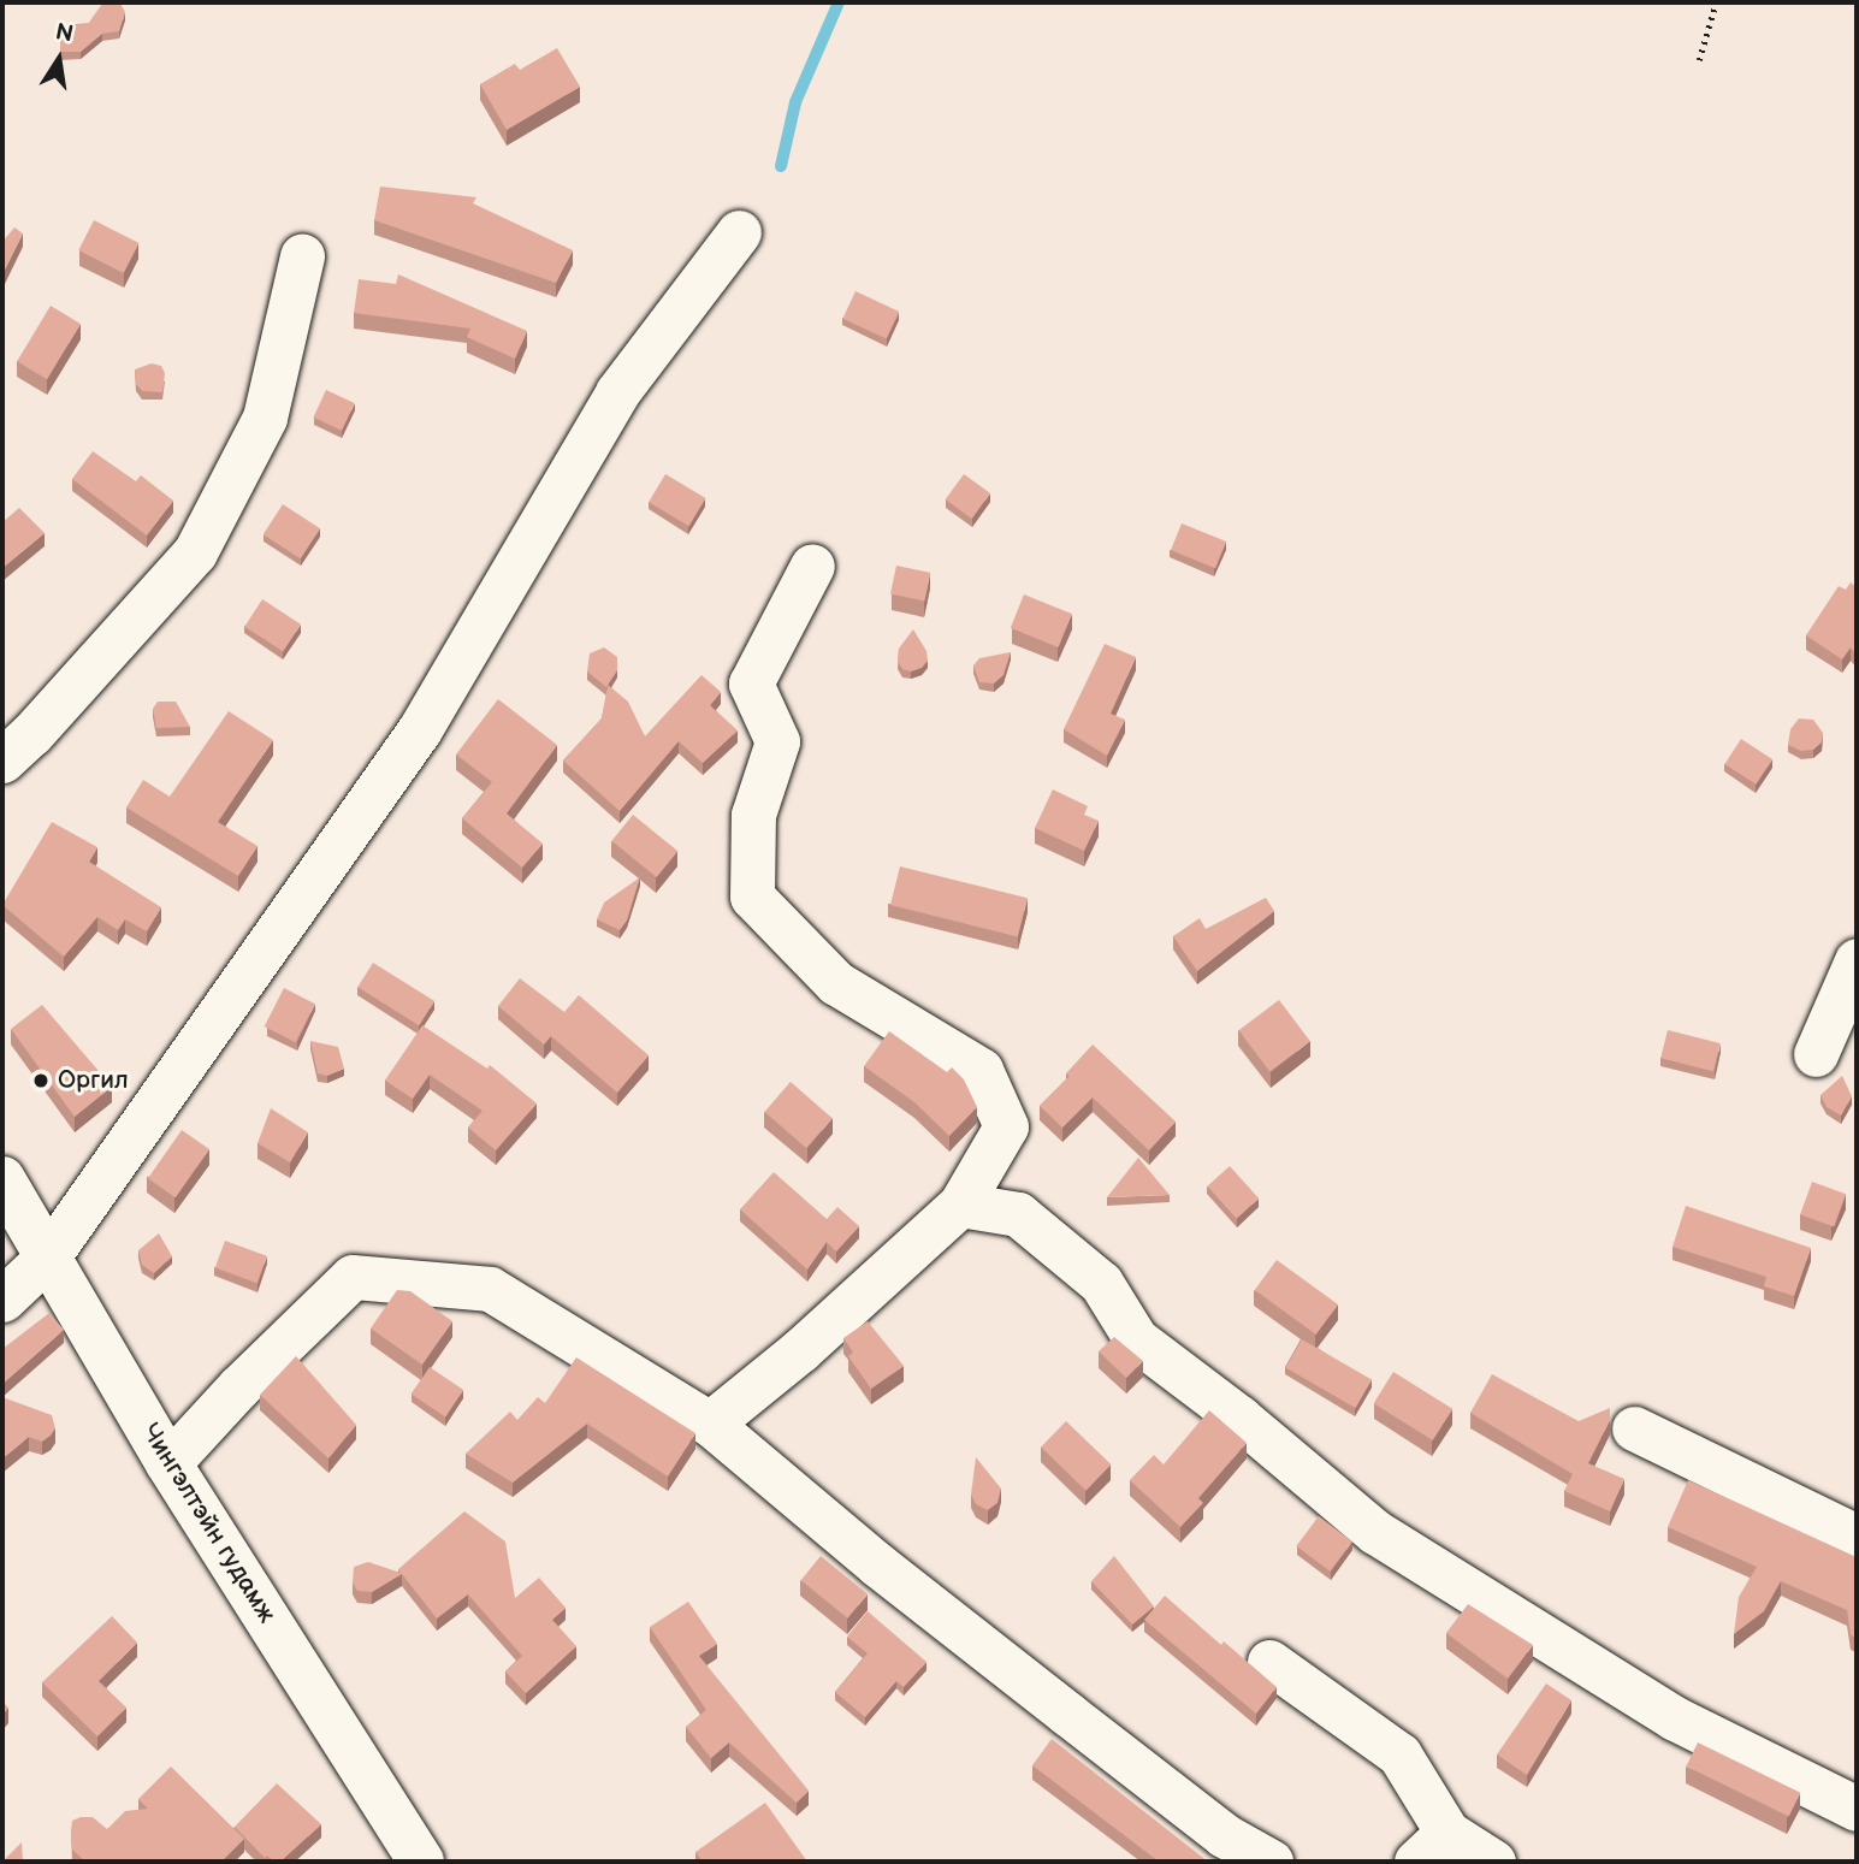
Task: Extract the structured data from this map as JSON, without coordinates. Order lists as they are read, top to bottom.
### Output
{
  "streets": {
    "main road": ["Чингэлтэйн гудамж"]
  },
  "places": ["Оргил"],
  "north": "top"
}
